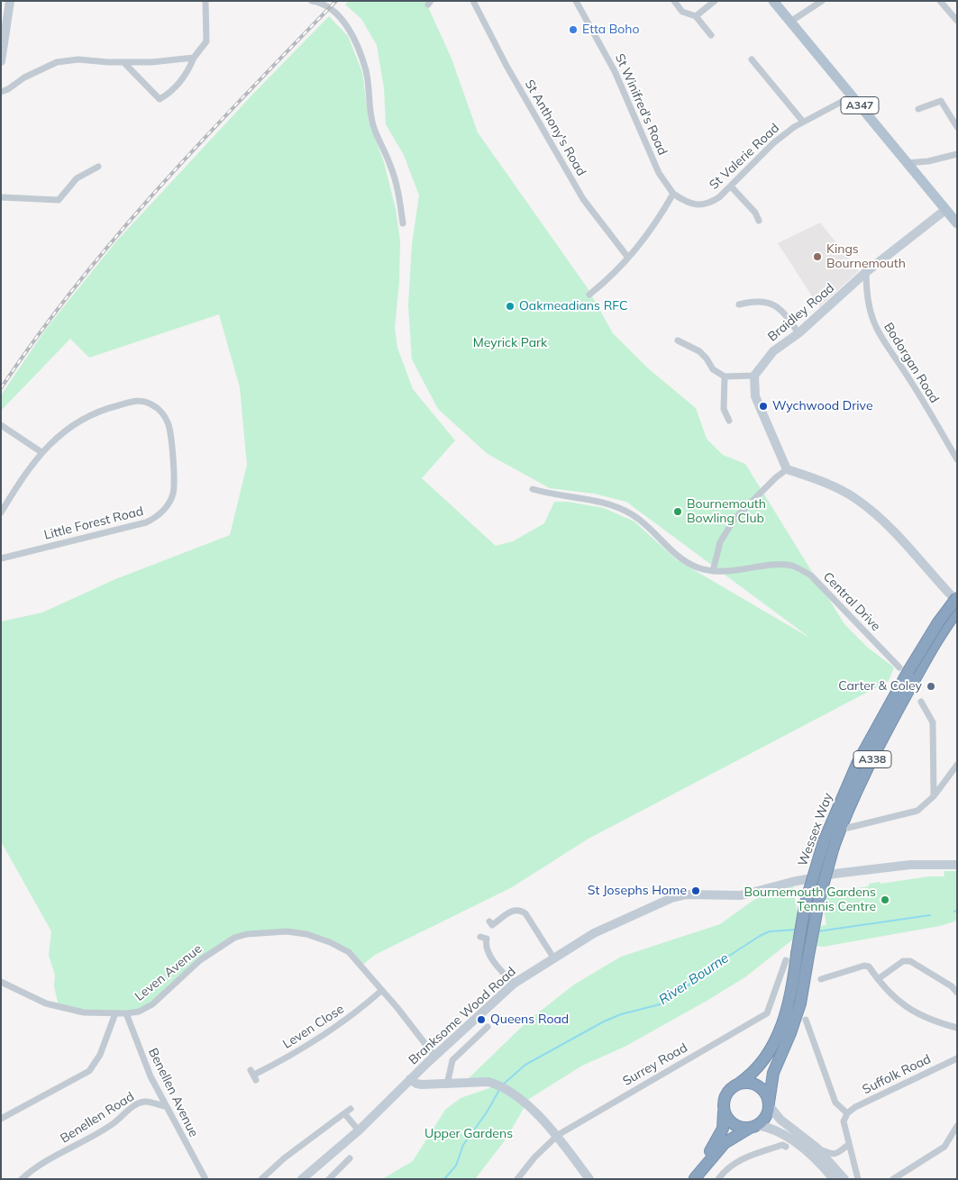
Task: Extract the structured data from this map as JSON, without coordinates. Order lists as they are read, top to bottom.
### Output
{
  "streets": {
    "highway": ["A338", "Wessex Way"],
    "main road": ["A347"],
    "street": [
      "St Winifred's Road",
      "St Anthony's Road",
      "St Valerie Road",
      "Braidley Road",
      "Bodorgan Road",
      "Little Forest Road",
      "Central Drive",
      "Leven Avenue",
      "Branksome Wood Road",
      "Leven Close",
      "Surrey Road",
      "Suffolk Road",
      "Benellen Avenue",
      "Benellen Road"
    ]
  },
  "crossings": [
    ["St Winifred's Road", "St Valerie Road"],
    ["A347", "St Valerie Road"],
    ["A347", "Braidley Road"],
    ["Braidley Road", "Bodorgan Road"],
    ["Central Drive", "Wessex Way"],
    ["Leven Avenue", "Branksome Wood Road"],
    ["Leven Avenue", "Leven Close"],
    ["Leven Avenue", "Benellen Avenue"],
    ["Benellen Avenue", "Benellen Road"]
  ],
  "water": ["River Bourne"],
  "parks": ["Meyrick Park", "Upper Gardens"],
  "places": [
    "Etta Boho",
    "Kings Bournemouth",
    "Oakmeadians RFC",
    "Wychwood Drive",
    "Bournemouth Bowling Club",
    "Carter & Coley",
    "St Josephs Home",
    "Bournemouth Gardens Tennis Centre",
    "Queens Road"
  ]
}
